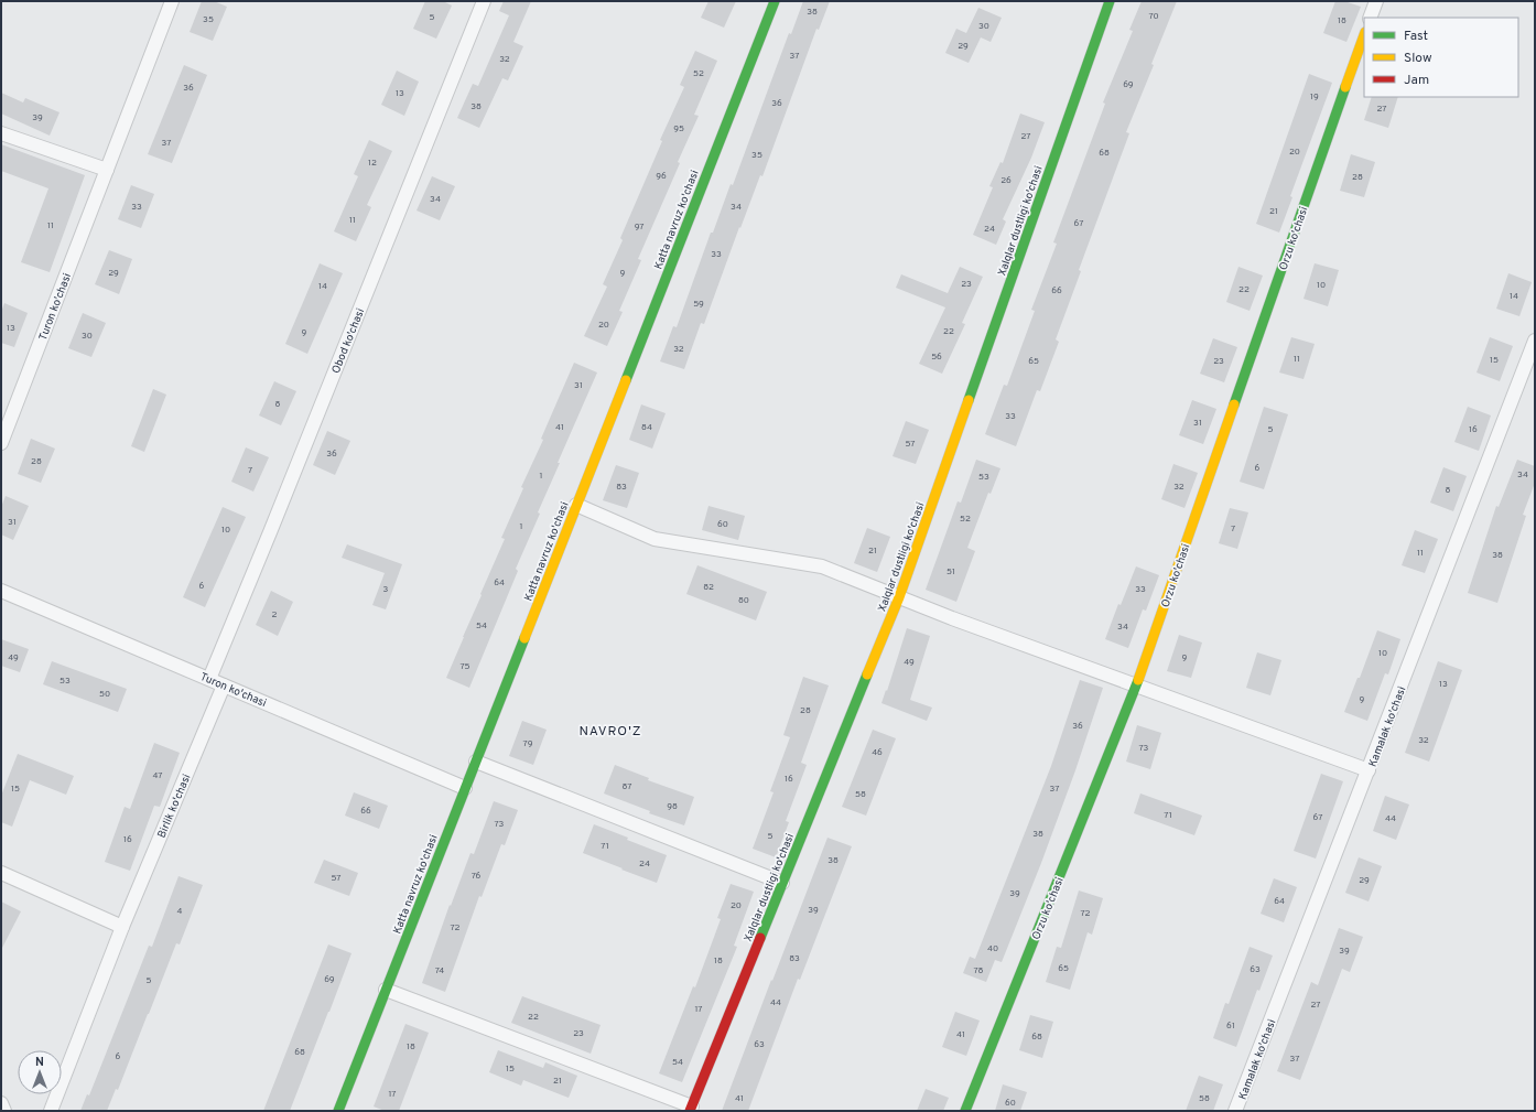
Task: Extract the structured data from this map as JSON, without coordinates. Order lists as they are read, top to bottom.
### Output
{
  "streets": {
    "street": [
      "Katta navruz ko'chasi",
      "Xalqlar dustligi ko'chasi",
      "Orzu ko'chasi",
      "Turon ko'chasi",
      "Obod ko'chasi",
      "Kamalak ko'chasi",
      "Birlik ko'chasi"
    ]
  },
  "crossings": [
    ["Katta navruz ko'chasi", "Turon ko'chasi"],
    ["Turon ko'chasi", "Obod ko'chasi"],
    ["Turon ko'chasi", "Birlik ko'chasi"]
  ],
  "districts": ["NAVRO'Z"],
  "house_numbers": [
    "38",
    "70",
    "5",
    "35",
    "18",
    "30",
    "29",
    "37",
    "32",
    "52",
    "69",
    "36",
    "13",
    "19",
    "36",
    "38",
    "27",
    "39",
    "95",
    "27",
    "37",
    "20",
    "68",
    "35",
    "12",
    "96",
    "28",
    "26",
    "34",
    "33",
    "34",
    "21",
    "11",
    "67",
    "11",
    "97",
    "24",
    "33",
    "29",
    "9",
    "23",
    "10",
    "14",
    "22",
    "66",
    "14",
    "59",
    "20",
    "13",
    "22",
    "9",
    "30",
    "32",
    "56",
    "11",
    "15",
    "65",
    "23",
    "31",
    "8",
    "33",
    "31",
    "41",
    "84",
    "5",
    "16",
    "57",
    "36",
    "28",
    "6",
    "7",
    "34",
    "1",
    "53",
    "83",
    "32",
    "8",
    "52",
    "31",
    "60",
    "1",
    "7",
    "10",
    "21",
    "11",
    "38",
    "51",
    "64",
    "6",
    "82",
    "3",
    "33",
    "80",
    "2",
    "54",
    "34",
    "10",
    "49",
    "9",
    "49",
    "75",
    "53",
    "13",
    "50",
    "9",
    "28",
    "36",
    "32",
    "79",
    "73",
    "46",
    "47",
    "16",
    "87",
    "15",
    "37",
    "58",
    "98",
    "66",
    "71",
    "67",
    "44",
    "73",
    "38",
    "5",
    "16",
    "71",
    "38",
    "24",
    "76",
    "57",
    "29",
    "39",
    "64",
    "20",
    "39",
    "4",
    "72",
    "72",
    "40",
    "39",
    "83",
    "18",
    "65",
    "63",
    "74",
    "78",
    "69",
    "5",
    "44",
    "27",
    "17",
    "22",
    "61",
    "23",
    "41",
    "68",
    "63",
    "18",
    "68",
    "6",
    "37",
    "54",
    "15",
    "21",
    "17",
    "41",
    "58",
    "60"
  ],
  "legend": ["Fast", "Slow", "Jam"],
  "north": "top"
}
